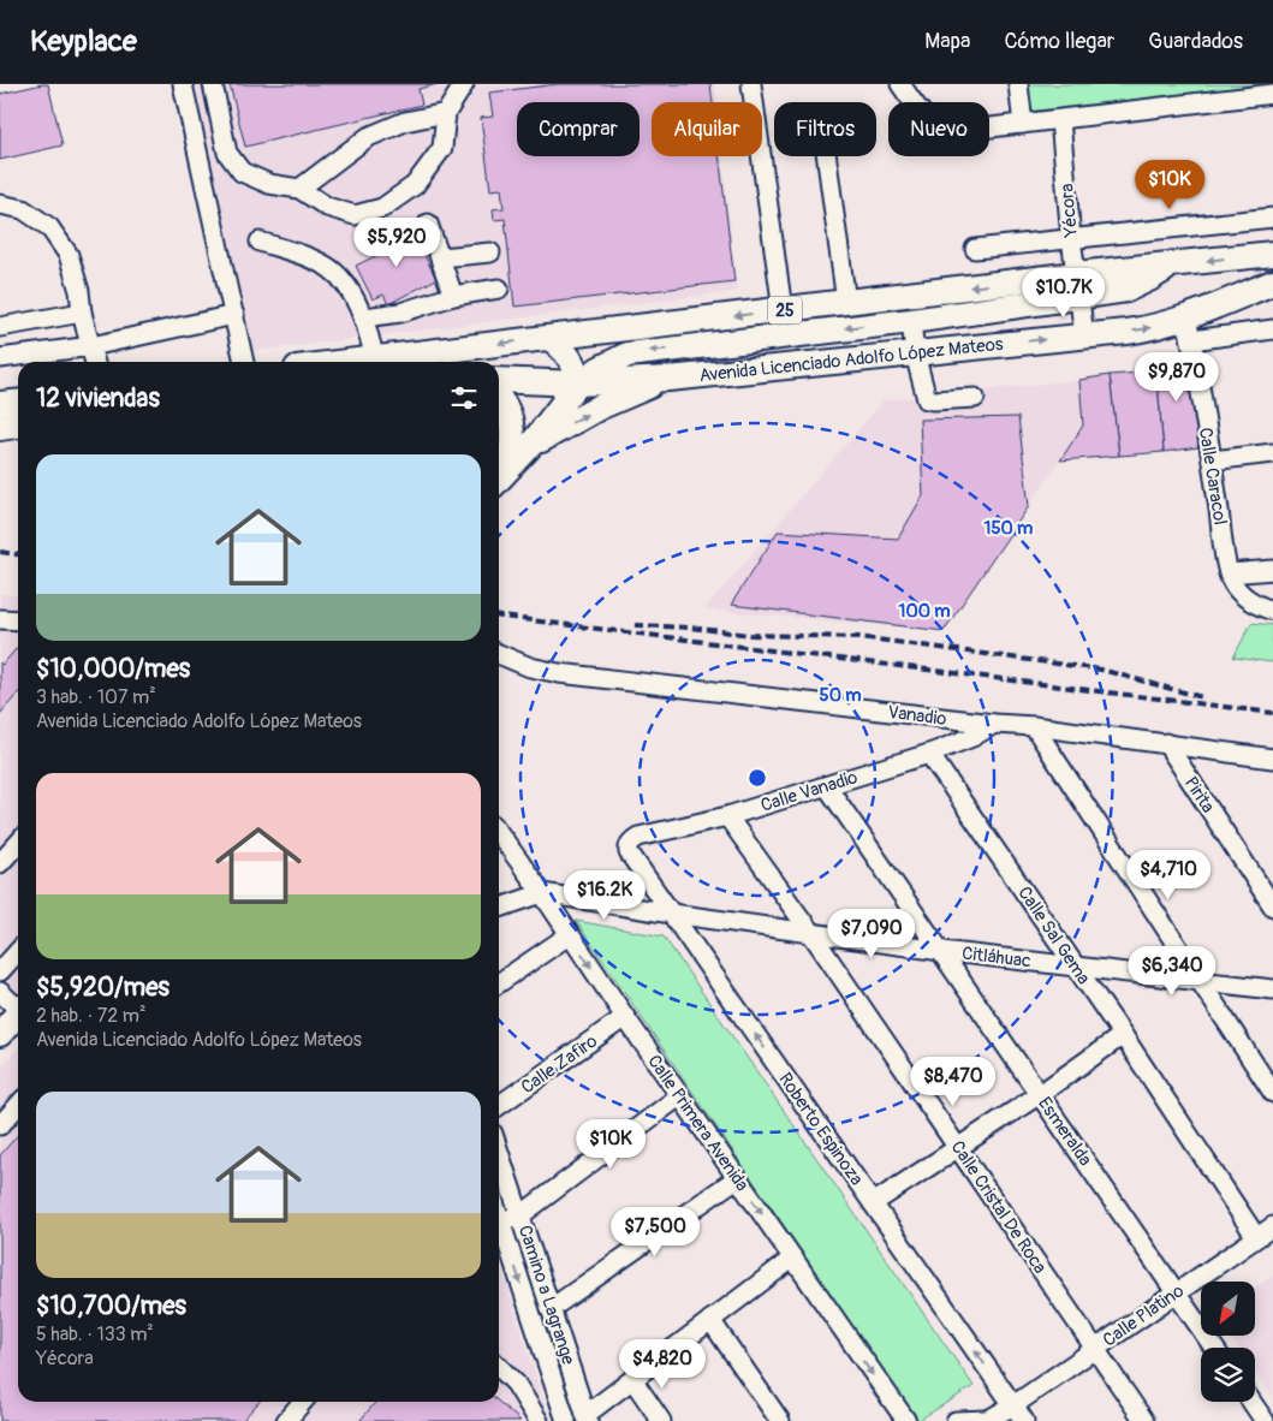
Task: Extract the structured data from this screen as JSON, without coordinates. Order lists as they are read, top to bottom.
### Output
{
  "streets": {
    "main road": ["25", "Avenida Licenciado Adolfo López Mateos"],
    "street": [
      "Yécora",
      "Calle Caracol",
      "Vanadio",
      "Calle Vanadio",
      "Pirita",
      "Calle Sal Gema",
      "Citláhuac",
      "Calle Zafiro",
      "Calle Primera Avenida",
      "Roberto Espinoza",
      "Esmeralda",
      "Calle Cristal De Roca",
      "Camino a Lagrange",
      "Calle Platino"
    ]
  },
  "crossings": [
    ["Yécora", "25"],
    ["Yécora", "Avenida Licenciado Adolfo López Mateos"],
    ["Avenida Licenciado Adolfo López Mateos", "Calle Caracol"],
    ["Vanadio", "Calle Vanadio"],
    ["Vanadio", "Pirita"],
    ["Calle Vanadio", "Calle Sal Gema"],
    ["Calle Vanadio", "Roberto Espinoza"],
    ["Calle Vanadio", "Esmeralda"],
    ["Calle Vanadio", "Calle Cristal De Roca"],
    ["Calle Sal Gema", "Citláhuac"],
    ["Calle Sal Gema", "Calle Platino"],
    ["Citláhuac", "Calle Primera Avenida"],
    ["Citláhuac", "Roberto Espinoza"],
    ["Citláhuac", "Esmeralda"],
    ["Citláhuac", "Calle Cristal De Roca"],
    ["Calle Zafiro", "Calle Primera Avenida"],
    ["Roberto Espinoza", "Calle Platino"],
    ["Esmeralda", "Calle Platino"],
    ["Calle Cristal De Roca", "Calle Platino"]
  ],
  "one_way": ["Roberto Espinoza"],
  "north": "bottom left",
  "page": {
    "header": "Keyplace",
    "nav": ["Mapa", "Cómo llegar", "Guardados"],
    "chip": [
      "Comprar",
      "Alquilar",
      "Filtros",
      "Nuevo"
    ],
    "price": [
      "$10K",
      "$5,920",
      "$10.7K",
      "$9,870",
      "$4,710",
      "$16.2K",
      "$7,090",
      "$6,340",
      "$8,470",
      "$10K",
      "$7,500",
      "$4,820"
    ],
    "heading": "12 viviendas",
    "list": [
      {
        "name": "$10,000/mes",
        "note": "3 hab. · 107 m² · Avenida Licenciado Adolfo López Mateos"
      },
      {
        "name": "$5,920/mes",
        "note": "2 hab. · 72 m² · Avenida Licenciado Adolfo López Mateos"
      },
      {
        "name": "$10,700/mes",
        "note": "5 hab. · 133 m² · Yécora"
      }
    ]
  },
  "rings": ["150 m", "100 m", "50 m"]
}
